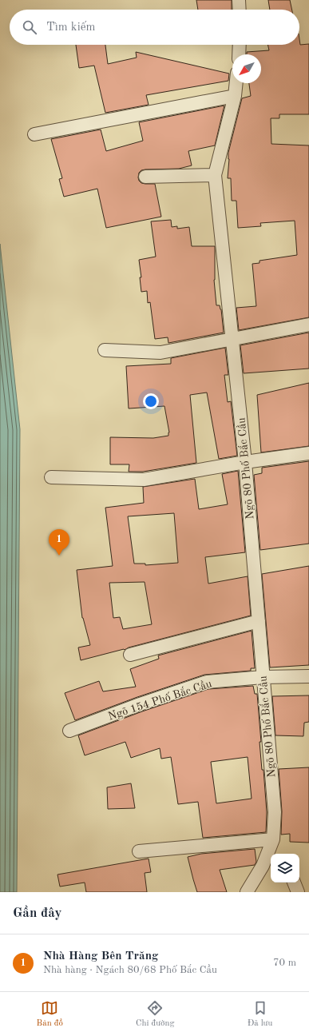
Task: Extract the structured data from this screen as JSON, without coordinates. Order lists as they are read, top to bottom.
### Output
{
  "streets": {
    "street": ["Ngõ 80 Phố Bắc Cầu", "Ngõ 154 Phố Bắc Cầu"]
  },
  "crossings": [
    ["Ngõ 80 Phố Bắc Cầu", "Ngõ 154 Phố Bắc Cầu"]
  ],
  "north": "bottom left",
  "page": {
    "search": "Tìm kiếm",
    "pins": "1",
    "heading": "Gần đây",
    "list": [
      {
        "mark": "1",
        "name": "Nhà Hàng Bên Trăng",
        "note": "Nhà hàng · Ngách 80/68 Phố Bắc Cầu",
        "value": "70 m"
      }
    ],
    "nav": ["Bản đồ", "Chỉ đường", "Đã lưu"]
  }
}
